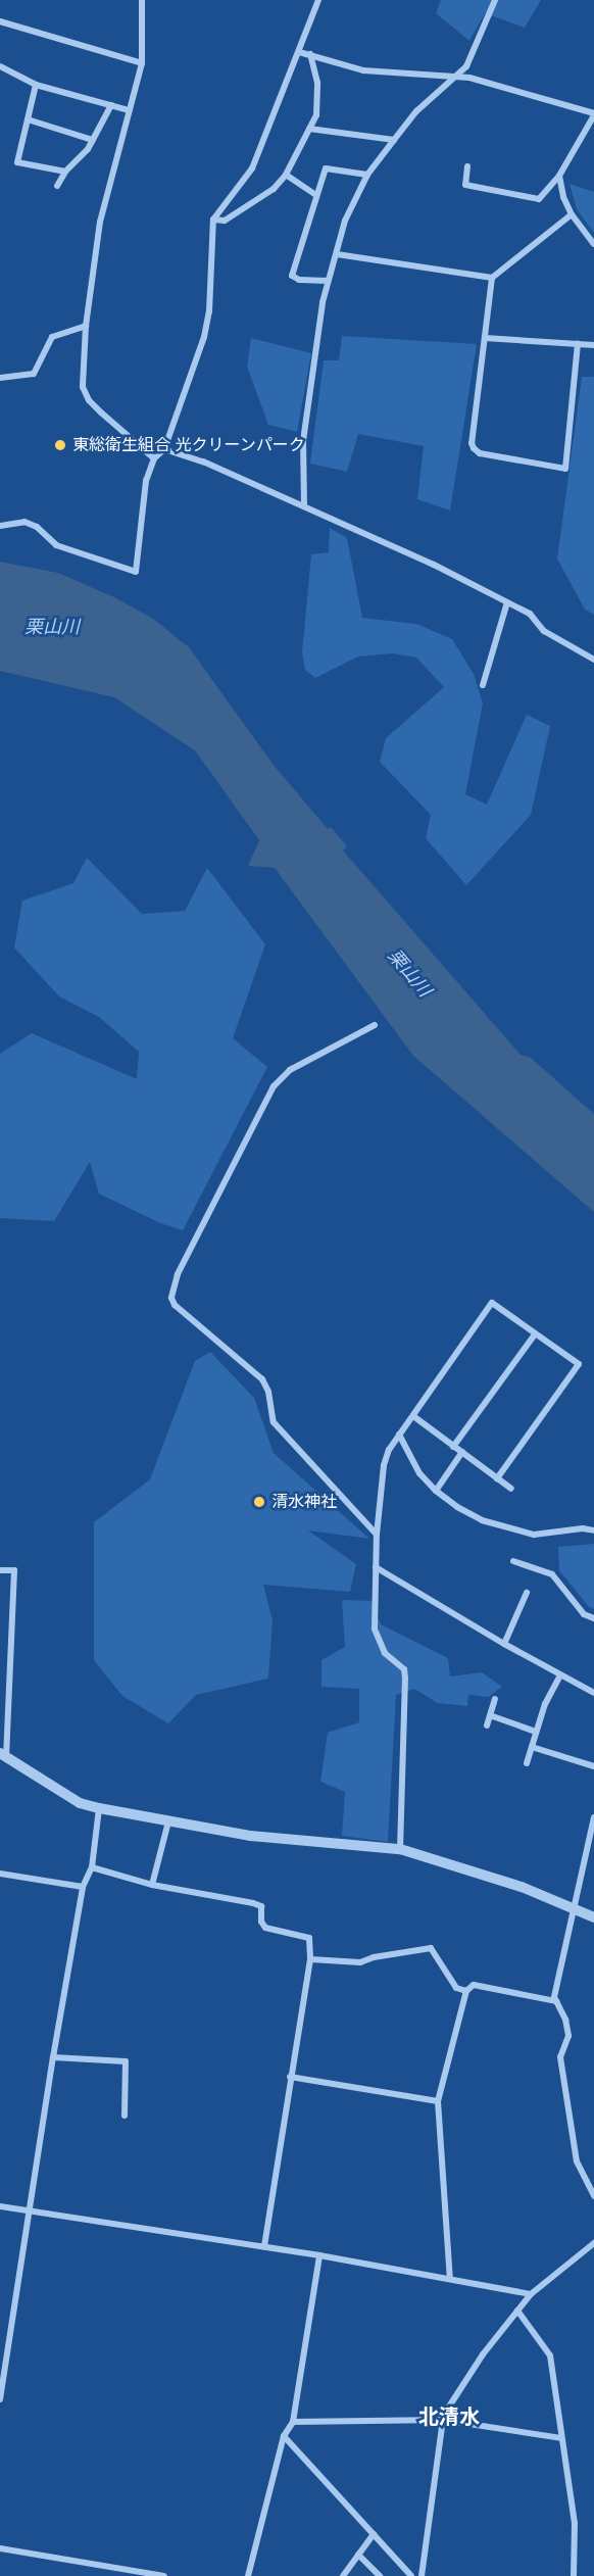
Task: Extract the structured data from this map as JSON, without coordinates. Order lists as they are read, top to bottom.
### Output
{
  "districts": ["北清水"],
  "water": ["栗山川"],
  "places": ["東総衛生組合 光クリーンパーク", "清水神社"]
}
